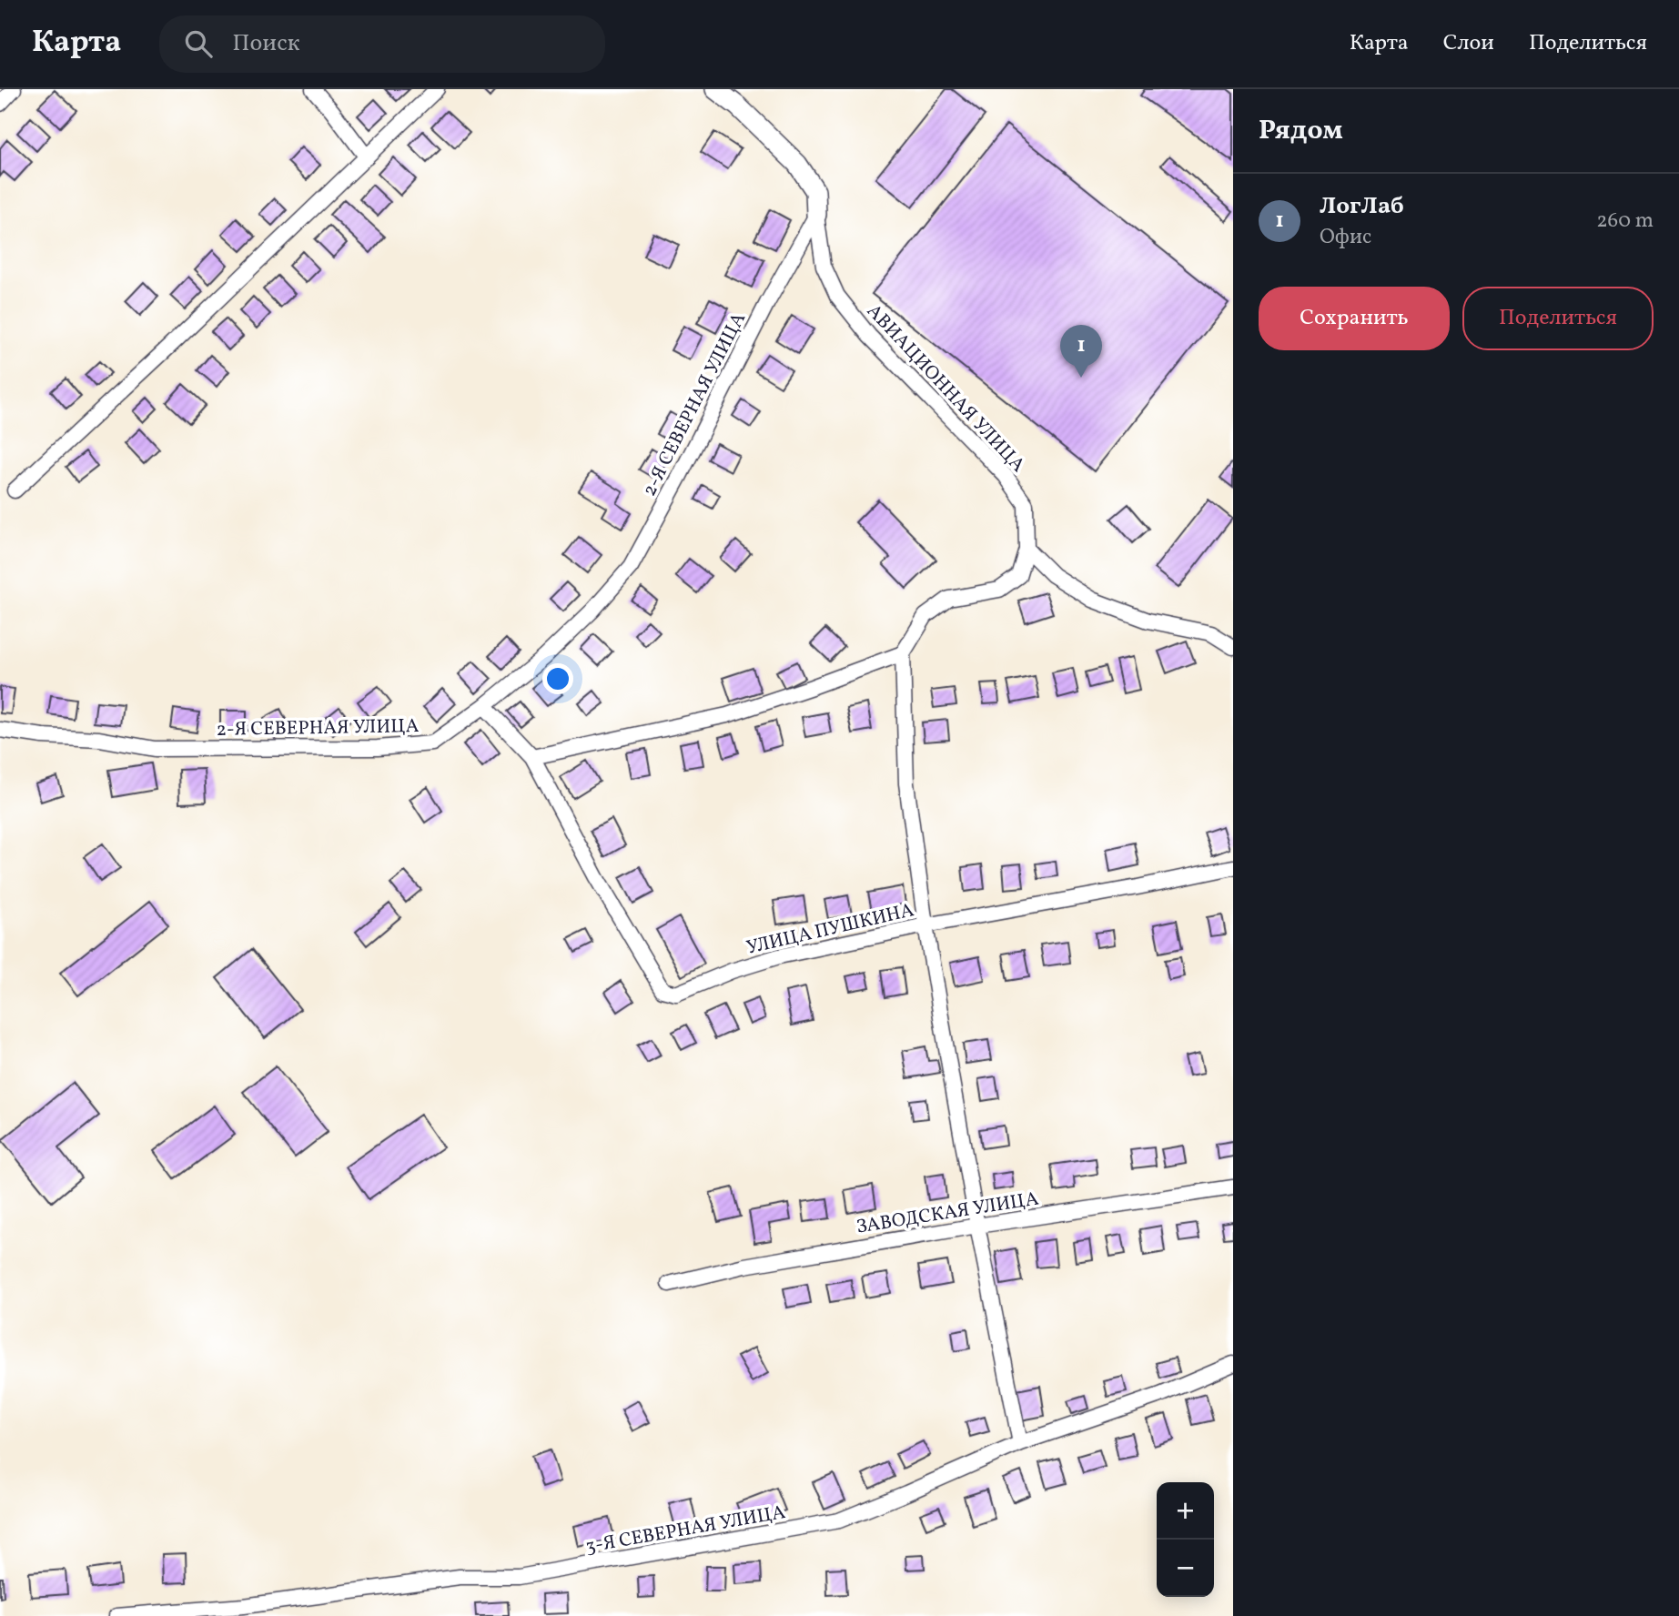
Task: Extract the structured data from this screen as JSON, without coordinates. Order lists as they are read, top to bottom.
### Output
{
  "streets": {
    "street": [
      "АВИАЦИОННАЯ УЛИЦА",
      "2-Я СЕВЕРНАЯ УЛИЦА",
      "УЛИЦА ПУШКИНА",
      "ЗАВОДСКАЯ УЛИЦА",
      "3-Я СЕВЕРНАЯ УЛИЦА"
    ]
  },
  "crossings": [
    ["АВИАЦИОННАЯ УЛИЦА", "2-Я СЕВЕРНАЯ УЛИЦА"]
  ],
  "page": {
    "header": "Карта",
    "search": "Поиск",
    "nav": ["Карта", "Слои", "Поделиться"],
    "heading": "Рядом",
    "list": [
      {
        "mark": "1",
        "name": "ЛогЛаб",
        "note": "Офис",
        "value": "260 m"
      }
    ],
    "buttons": ["Сохранить", "Поделиться"],
    "pins": "1",
    "map_buttons": ["+", "−"]
  }
}
